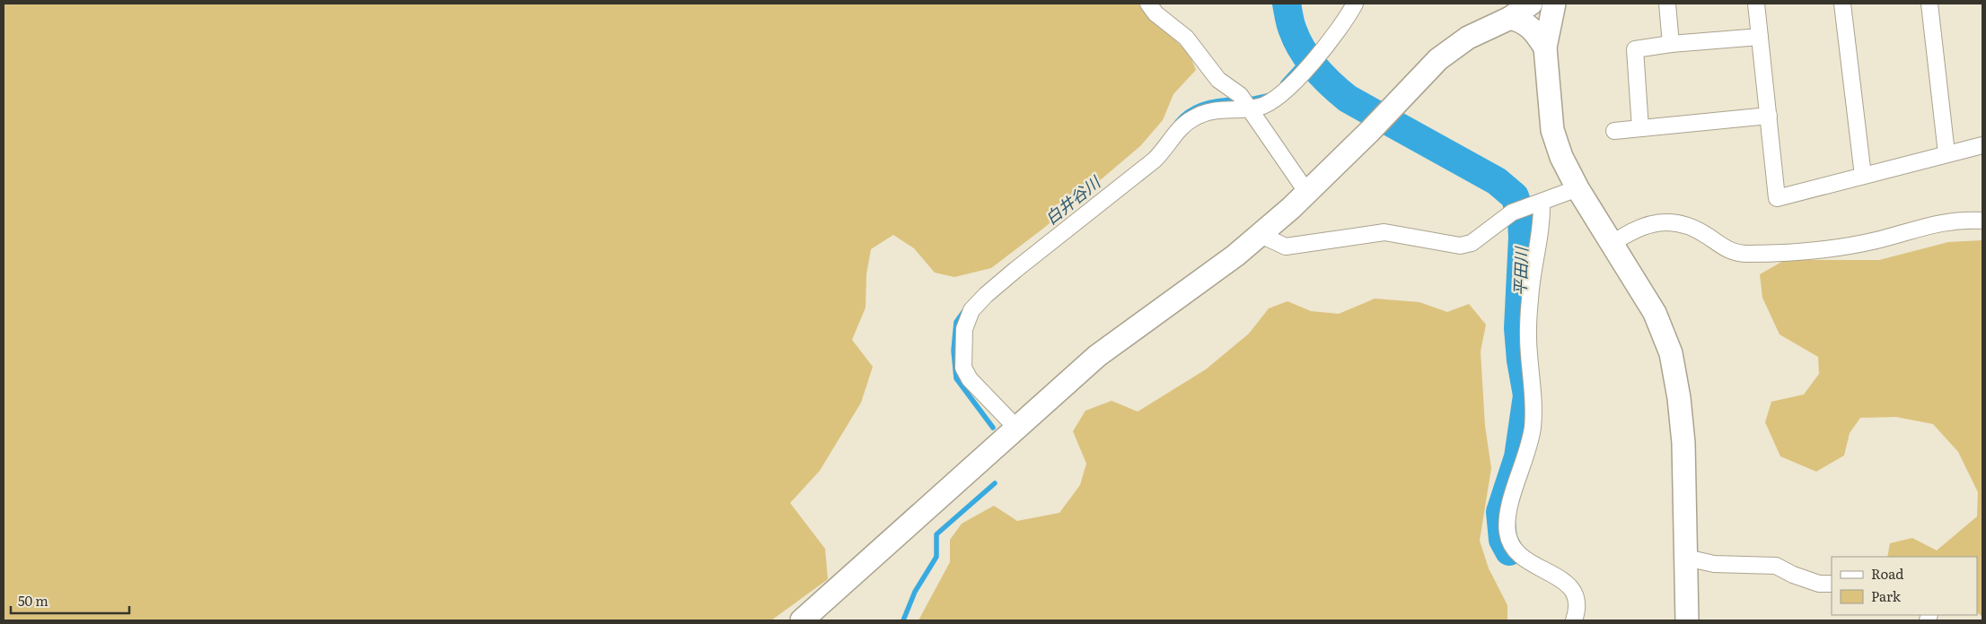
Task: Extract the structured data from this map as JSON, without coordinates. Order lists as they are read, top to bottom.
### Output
{
  "water": ["白井谷川", "平田川"],
  "legend": ["Road", "Park"],
  "scale_bar": "50 m"
}
